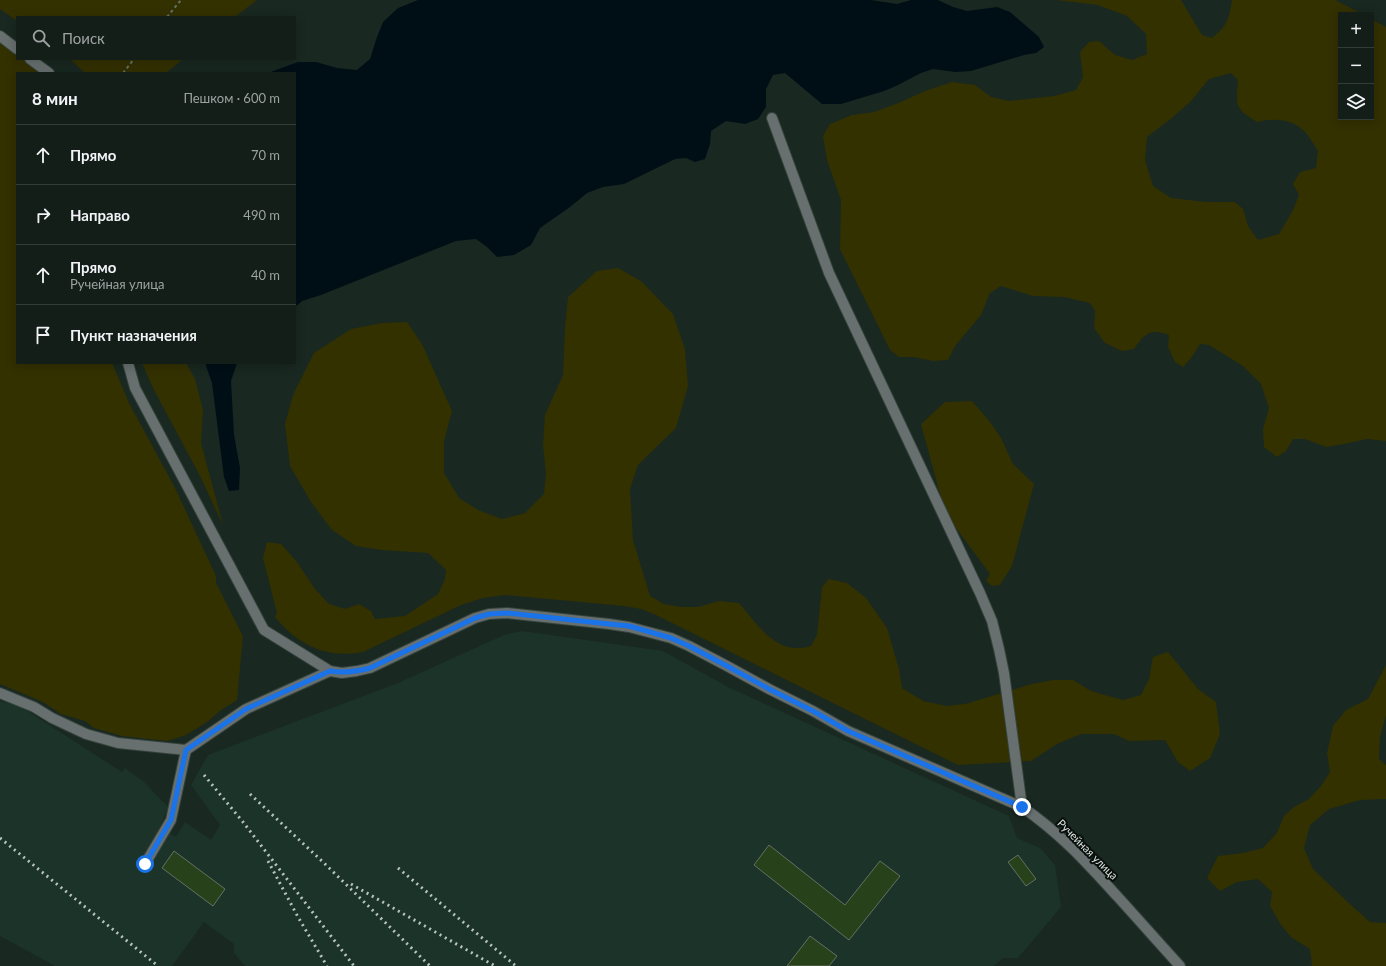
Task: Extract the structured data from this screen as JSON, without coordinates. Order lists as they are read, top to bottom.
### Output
{
  "streets": {
    "street": ["Ручейная улица"]
  },
  "page": {
    "map_buttons": ["+", "−"],
    "search": "Поиск",
    "heading": ["8 мин", "Пешком · 600 m"],
    "list": [
      ["Прямо", "70 m"],
      ["Направо", "490 m"],
      ["Прямо", "Ручейная улица", "40 m"],
      "Пункт назначения"
    ]
  }
}
